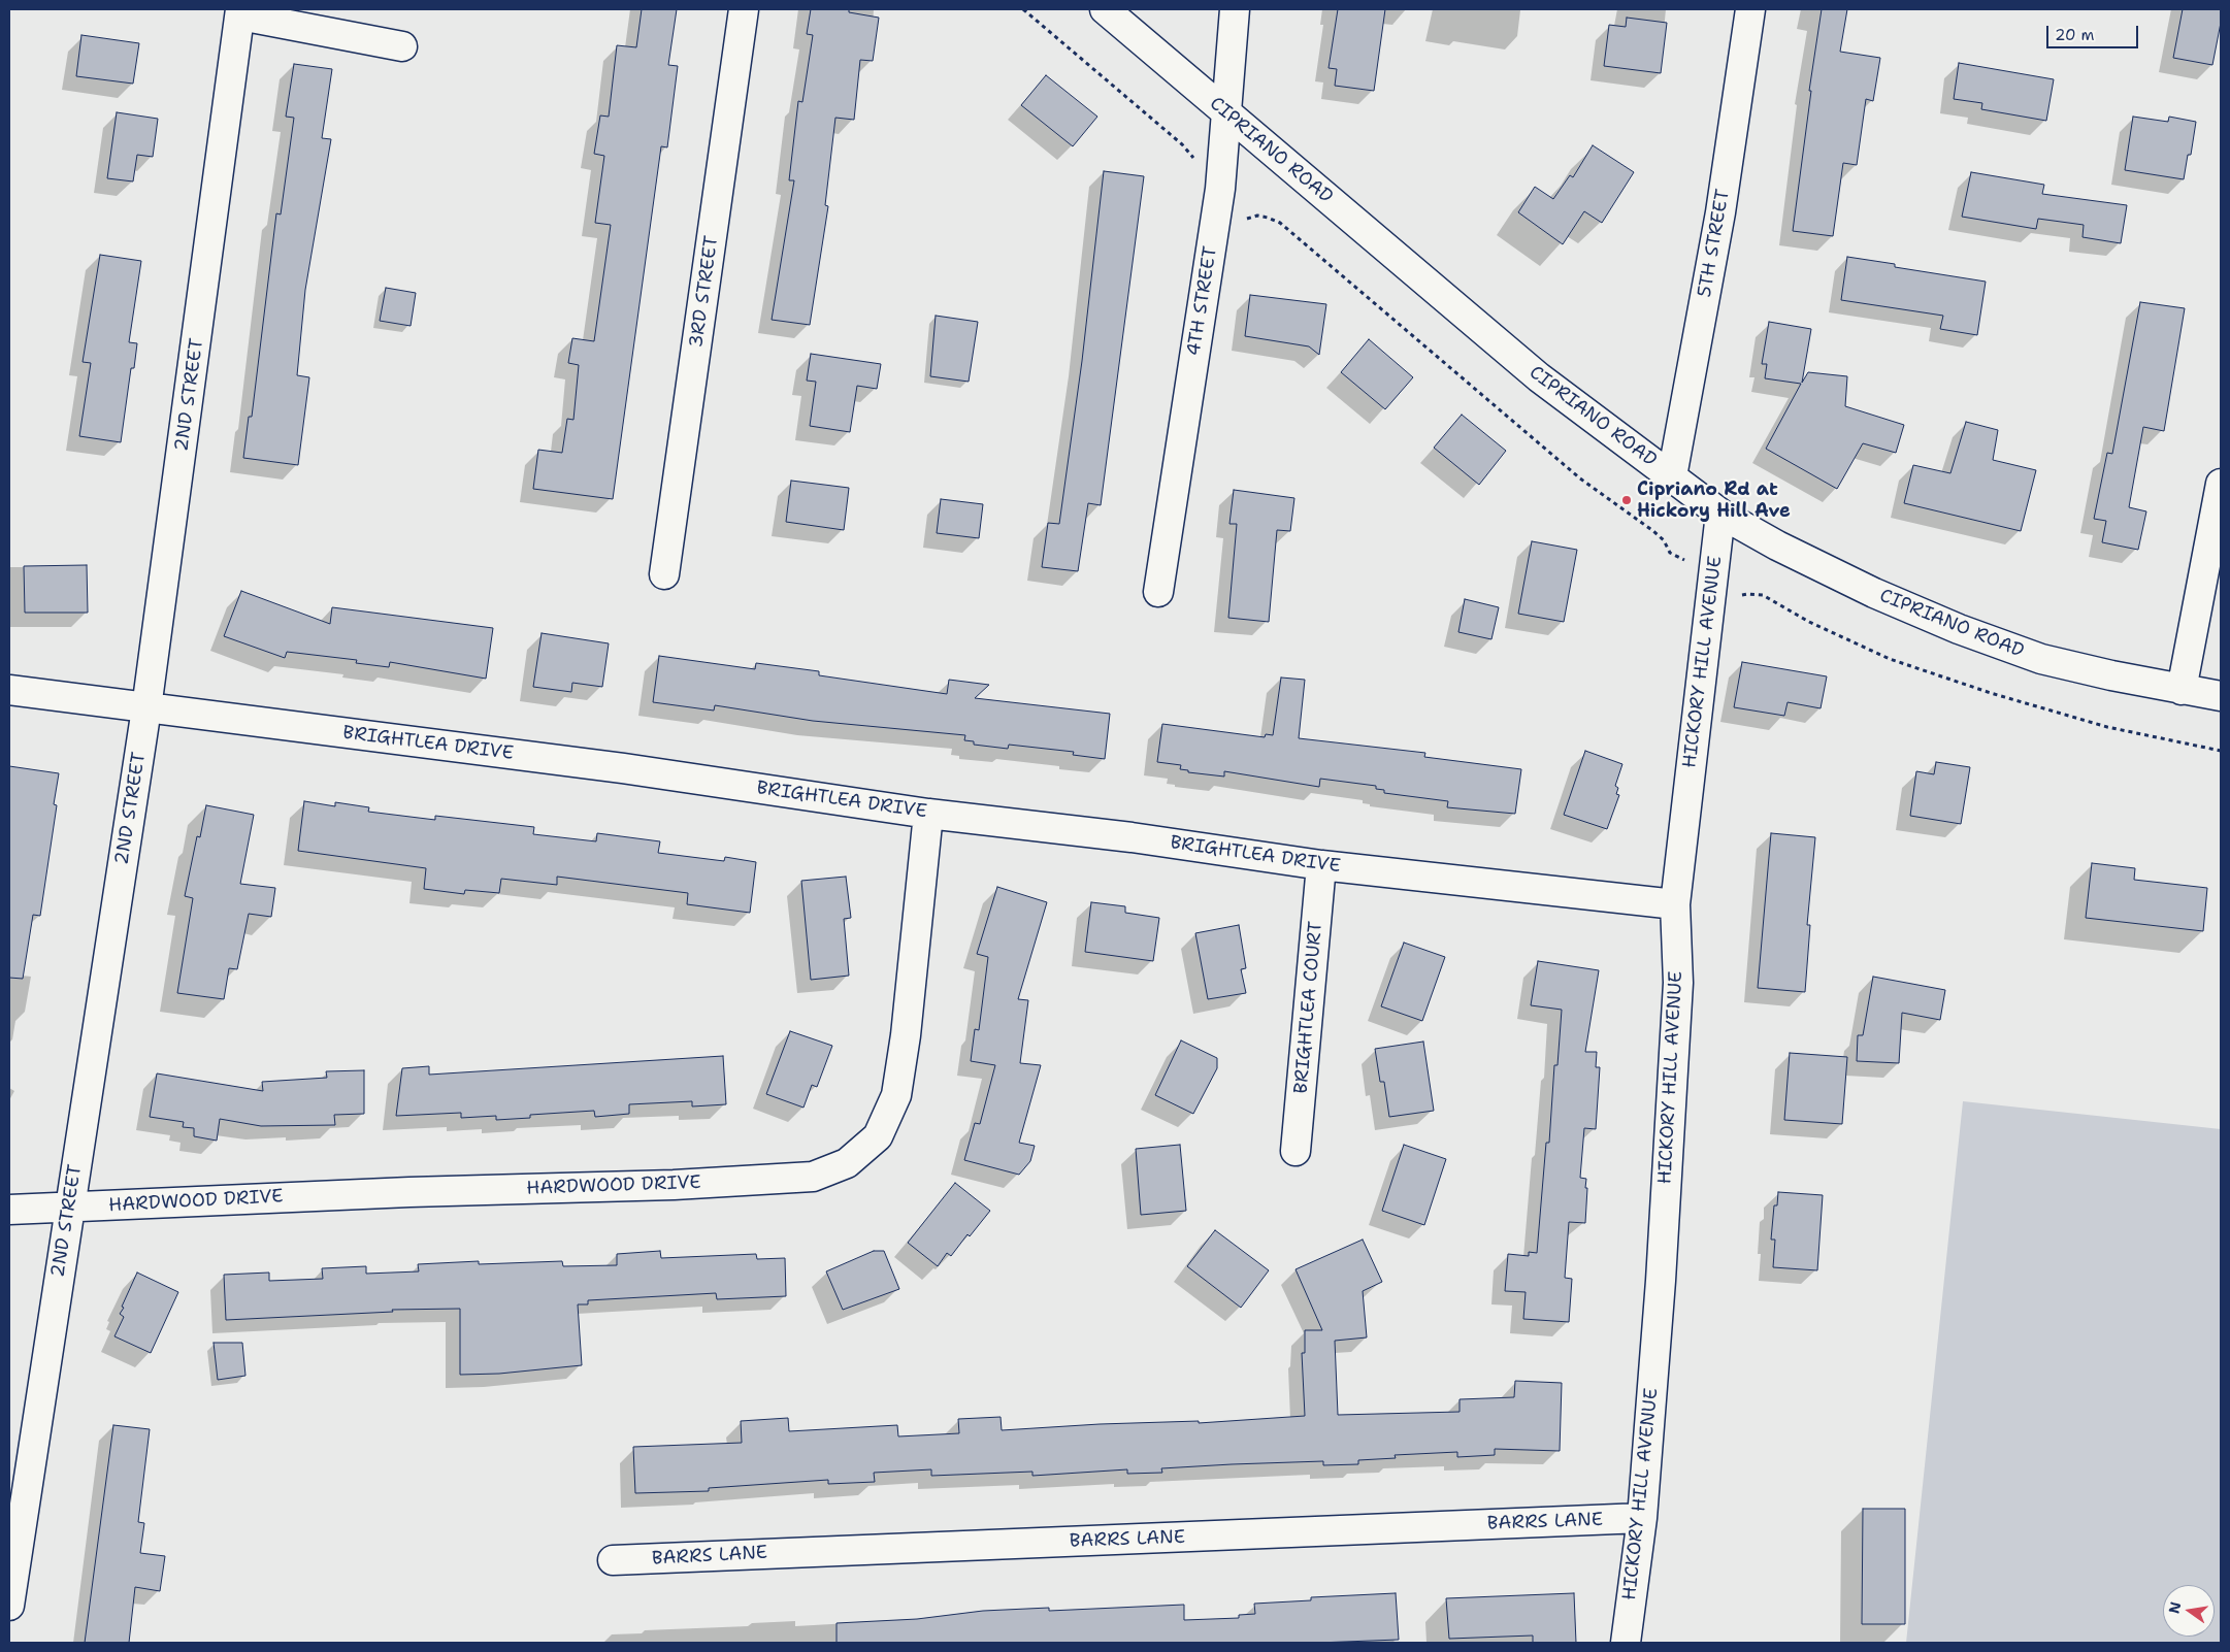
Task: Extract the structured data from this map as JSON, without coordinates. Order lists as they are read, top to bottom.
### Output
{
  "streets": {
    "street": [
      "CIPRIANO ROAD",
      "5TH STREET",
      "3RD STREET",
      "4TH STREET",
      "2ND STREET",
      "HICKORY HILL AVENUE",
      "BRIGHTLEA DRIVE",
      "BRIGHTLEA COURT",
      "HARDWOOD DRIVE",
      "BARRS LANE"
    ]
  },
  "crossings": [
    ["CIPRIANO ROAD", "5TH STREET"],
    ["CIPRIANO ROAD", "4TH STREET"],
    ["CIPRIANO ROAD", "HICKORY HILL AVENUE"],
    ["2ND STREET", "BRIGHTLEA DRIVE"],
    ["2ND STREET", "HARDWOOD DRIVE"],
    ["HICKORY HILL AVENUE", "BRIGHTLEA DRIVE"],
    ["HICKORY HILL AVENUE", "BARRS LANE"],
    ["BRIGHTLEA DRIVE", "BRIGHTLEA COURT"],
    ["BRIGHTLEA DRIVE", "HARDWOOD DRIVE"]
  ],
  "places": ["Cipriano Rd at Hickory Hill Ave"],
  "scale_bar": "20 m",
  "north": "left"
}
